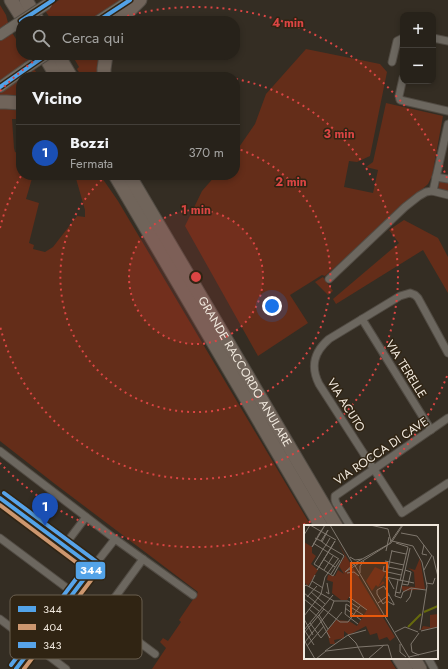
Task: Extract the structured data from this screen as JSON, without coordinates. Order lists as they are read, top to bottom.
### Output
{
  "streets": {
    "highway": ["GRANDE RACCORDO ANULARE"],
    "street": ["VIA TERELLE", "VIA ACUTO", "VIA ROCCA DI CAVE"]
  },
  "crossings": [
    ["VIA TERELLE", "VIA ACUTO"],
    ["VIA TERELLE", "VIA ROCCA DI CAVE"],
    ["VIA ACUTO", "VIA ROCCA DI CAVE"]
  ],
  "lines": ["transit line 344", "transit line 343", "transit line 404"],
  "legend": ["344", "404", "343"],
  "page": {
    "map_buttons": ["+", "−"],
    "search": "Cerca qui",
    "heading": "Vicino",
    "list": [
      {
        "mark": "1",
        "name": "Bozzi",
        "note": "Fermata",
        "value": "370 m"
      }
    ],
    "pins": "1"
  },
  "rings": [
    "4 min",
    "3 min",
    "2 min",
    "1 min"
  ]
}
